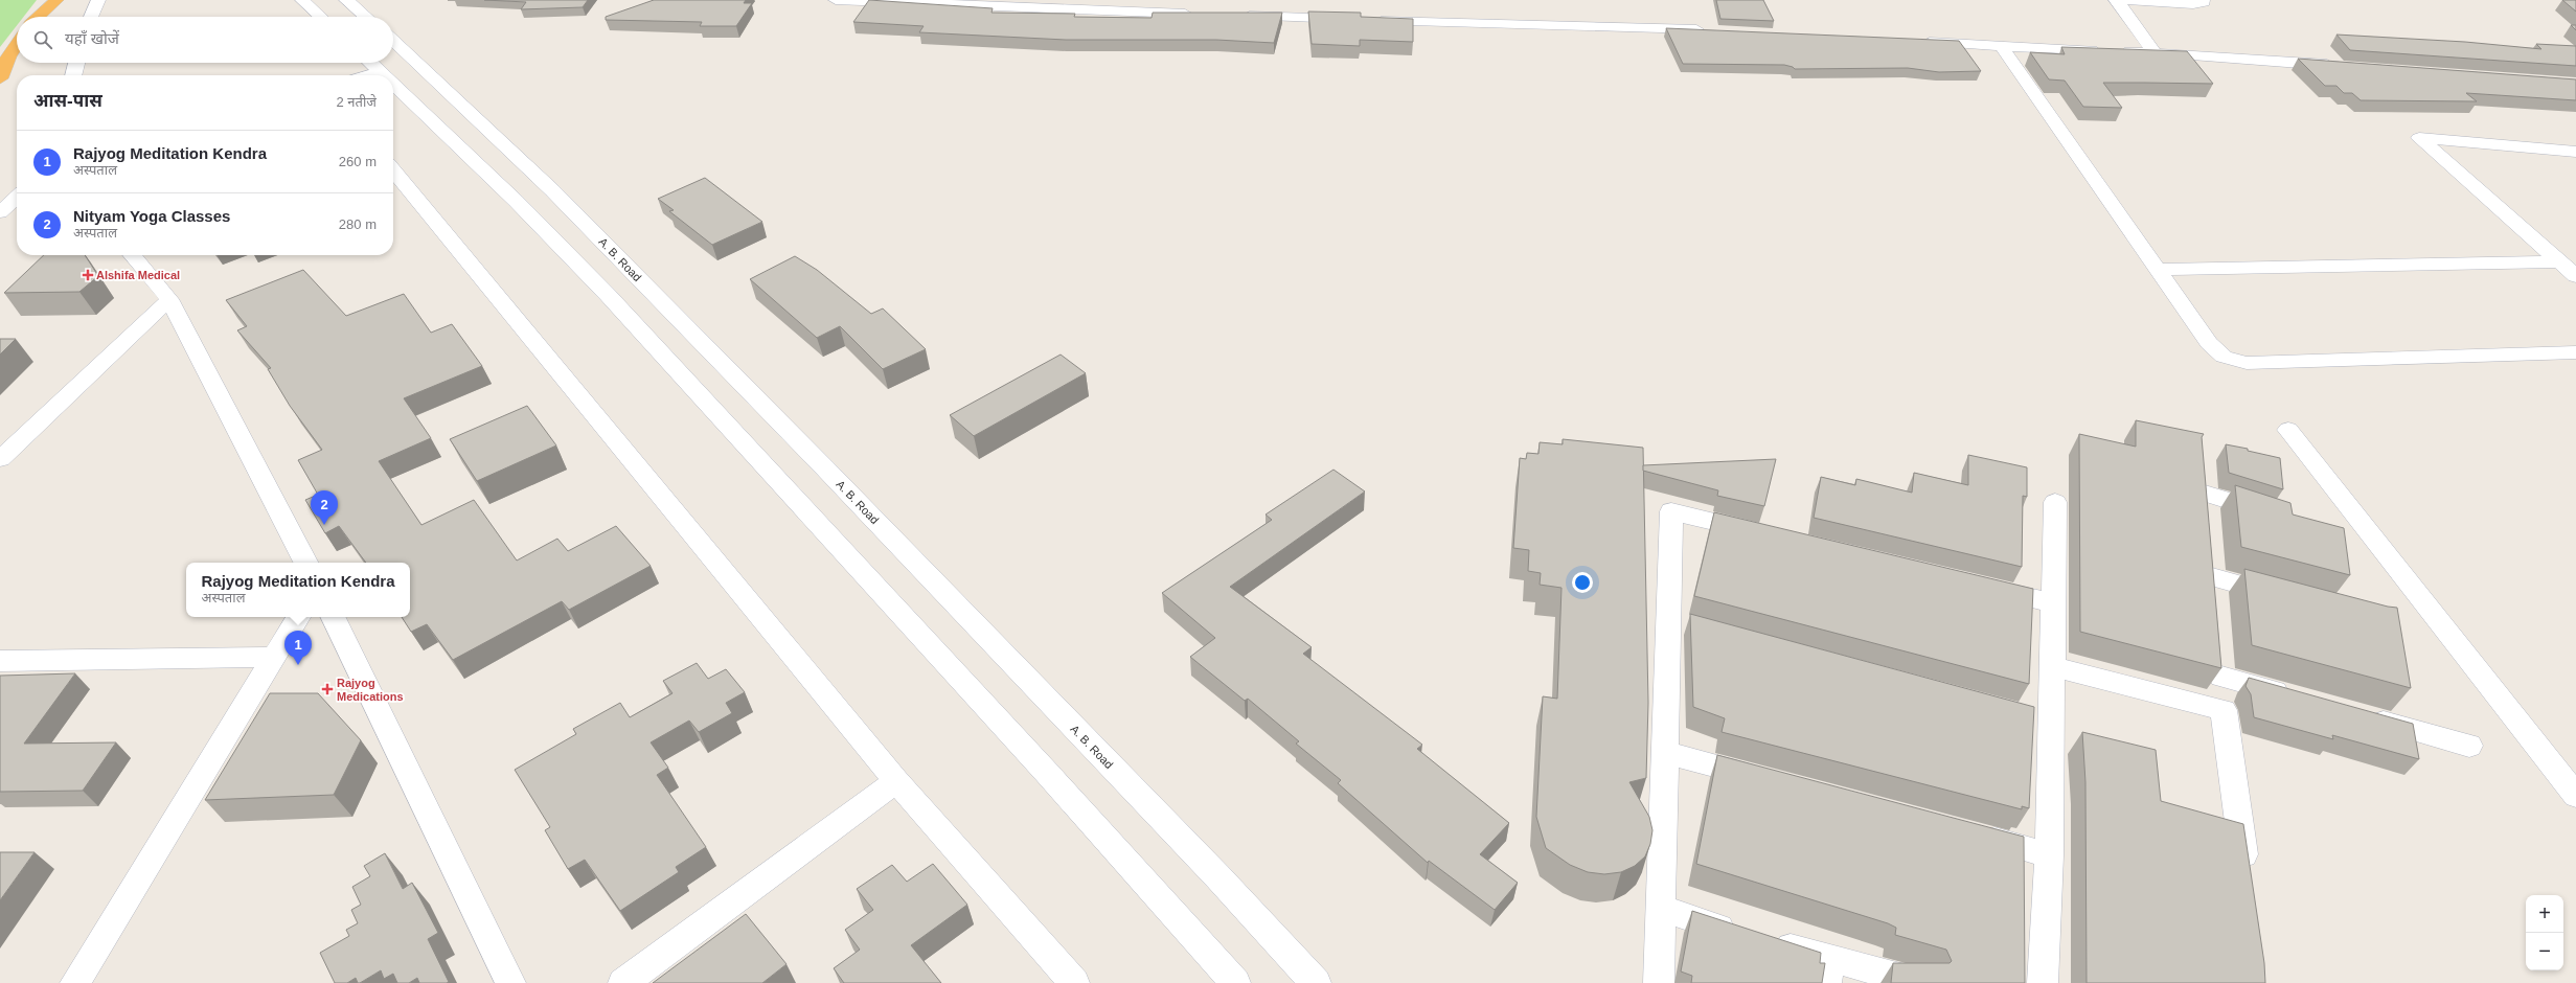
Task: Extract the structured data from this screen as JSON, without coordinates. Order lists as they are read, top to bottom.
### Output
{
  "streets": {
    "street": ["A. B. Road"]
  },
  "places": {
    "health": ["Alshifa Medical", "Rajyog Medications"]
  },
  "page": {
    "search": "यहाँ खोजें",
    "heading": ["आस-पास", "2 नतीजे"],
    "list": [
      {
        "mark": "1",
        "name": "Rajyog Meditation Kendra",
        "note": "अस्पताल",
        "value": "260 m"
      },
      {
        "mark": "2",
        "name": "Nityam Yoga Classes",
        "note": "अस्पताल",
        "value": "280 m"
      }
    ],
    "pins": ["2", "1"],
    "popup": ["Rajyog Meditation Kendra", "अस्पताल"],
    "map_buttons": ["+", "−"]
  }
}
